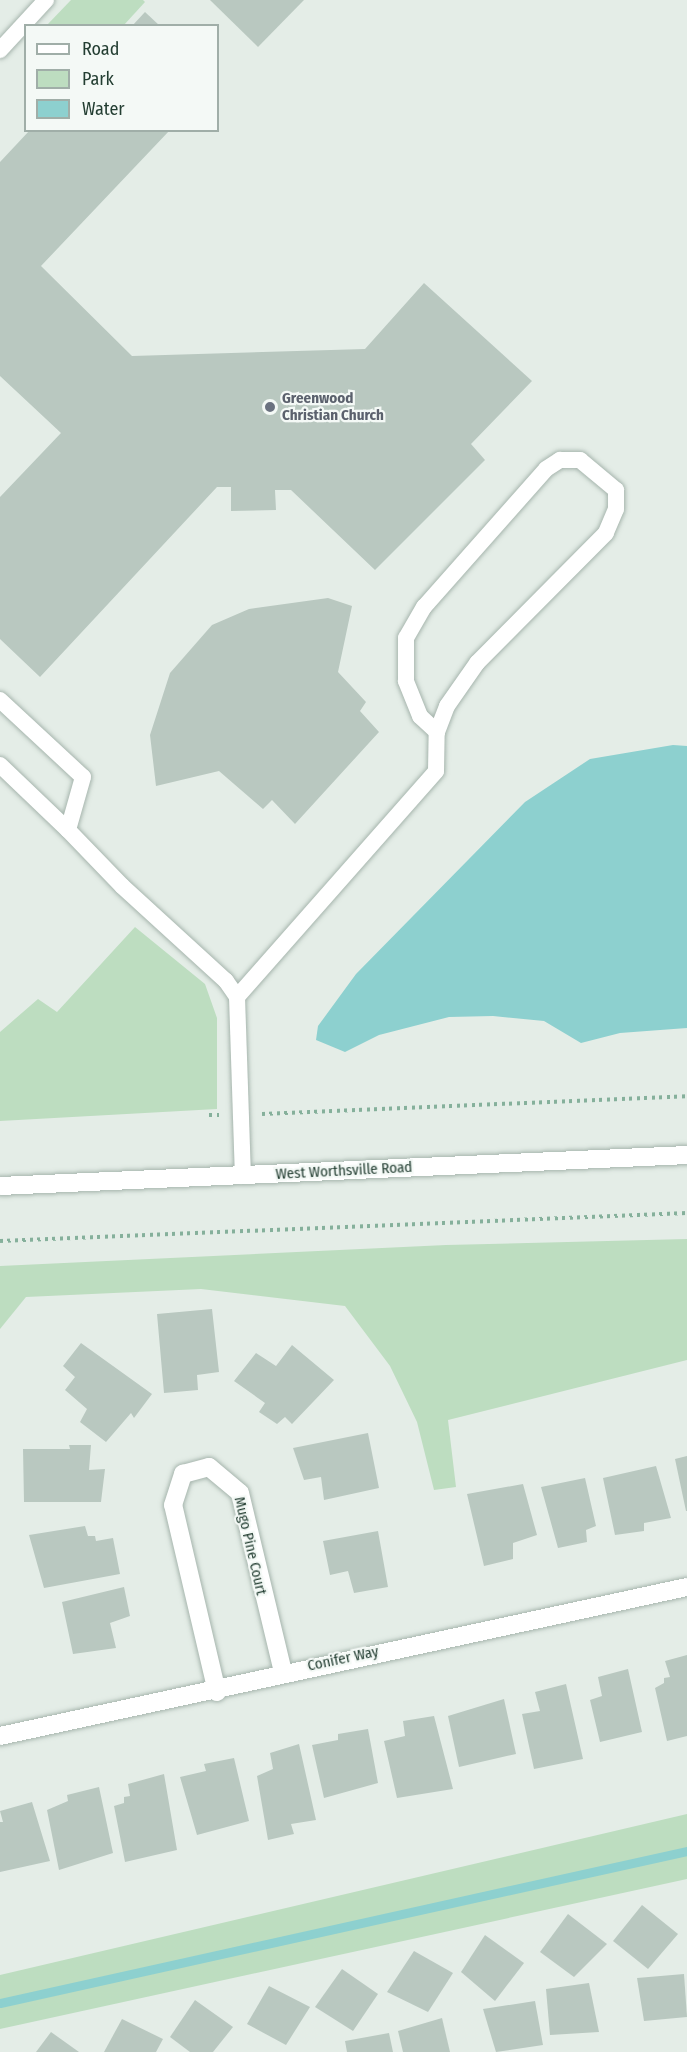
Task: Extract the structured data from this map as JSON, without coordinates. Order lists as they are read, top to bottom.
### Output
{
  "streets": {
    "street": ["West Worthsville Road", "Mugo Pine Court", "Conifer Way"]
  },
  "crossings": [
    ["Mugo Pine Court", "Conifer Way"]
  ],
  "places": ["Greenwood Christian Church"],
  "legend": ["Road", "Park", "Water"]
}
